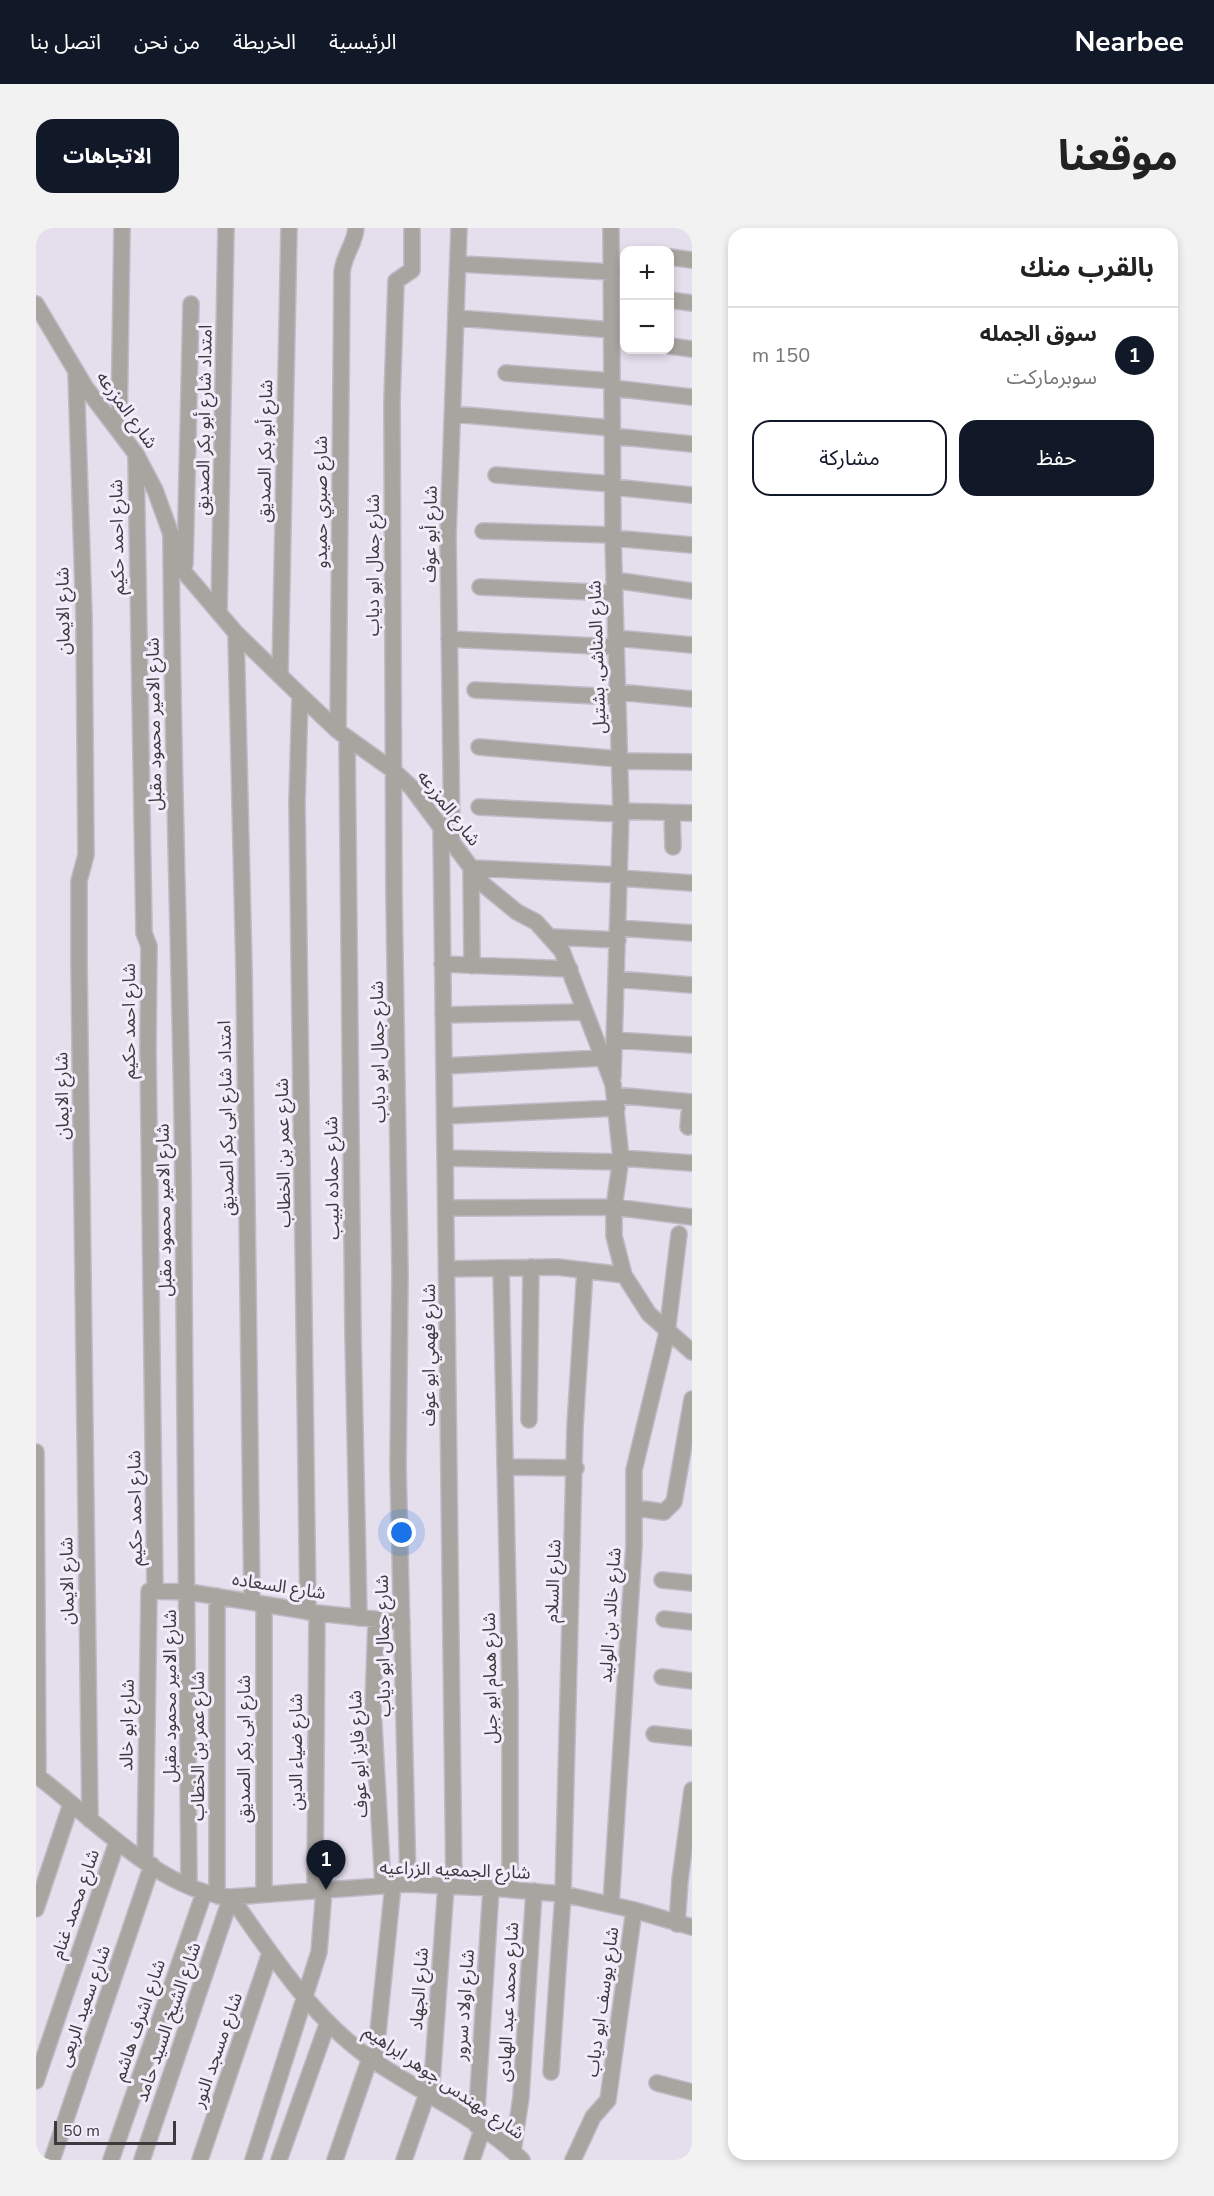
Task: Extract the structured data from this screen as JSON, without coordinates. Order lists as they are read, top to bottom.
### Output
{
  "streets": {
    "street": [
      "شارع المزرعه",
      "امتداد شارع أبو بكر الصديق",
      "شارع أبو بكر الصديق",
      "شارع صبري حميدو",
      "شارع أبو عوف",
      "شارع احمد حكيم",
      "شارع جمال ابو دياب",
      "شارع الايمان",
      "شارع المناشى, بشتيل",
      "شارع الامير محمود مقبل",
      "امتداد شارع ابى بكر الصديق",
      "شارع عمر بن الخطاب",
      "شارع حماده لبيب",
      "شارع فهمي ابو عوف",
      "شارع السلام",
      "شارع السعاده",
      "شارع خالد بن الوليد",
      "شارع همام ابو جبل",
      "شارع ابو خالد",
      "شارع ابى بكر الصديق",
      "شارع ضياء الدين",
      "شارع فايز ابو عوف",
      "شارع الجمعيه الزراعيه",
      "شارع محمد غنام",
      "شارع الجهاد",
      "شارع محمد عبد الهادى",
      "شارع يوسف ابو دياب",
      "شارع اولاد سرور",
      "شارع سعيد الربعى",
      "شارع اشرف هاشم",
      "شارع الشيخ السيد حامد",
      "شارع مسجد النور",
      "شارع مهندس جوهر ابراهيم"
    ]
  },
  "crossings": [
    ["شارع المزرعه", "امتداد شارع أبو بكر الصديق"],
    ["شارع المزرعه", "شارع أبو بكر الصديق"],
    ["شارع المزرعه", "شارع صبري حميدو"],
    ["شارع المزرعه", "شارع أبو عوف"],
    ["شارع المزرعه", "شارع احمد حكيم"],
    ["شارع المزرعه", "شارع جمال ابو دياب"],
    ["شارع المزرعه", "شارع الايمان"],
    ["شارع المزرعه", "شارع المناشى, بشتيل"],
    ["شارع المزرعه", "شارع الامير محمود مقبل"],
    ["شارع المزرعه", "امتداد شارع ابى بكر الصديق"],
    ["شارع المزرعه", "شارع عمر بن الخطاب"],
    ["شارع المزرعه", "شارع حماده لبيب"],
    ["شارع المزرعه", "شارع فهمي ابو عوف"],
    ["شارع المزرعه", "شارع خالد بن الوليد"],
    ["شارع صبري حميدو", "شارع حماده لبيب"],
    ["شارع احمد حكيم", "شارع السعاده"],
    ["شارع احمد حكيم", "شارع ابو خالد"],
    ["شارع جمال ابو دياب", "شارع السعاده"],
    ["شارع جمال ابو دياب", "شارع فايز ابو عوف"],
    ["شارع جمال ابو دياب", "شارع الجمعيه الزراعيه"],
    ["شارع الامير محمود مقبل", "شارع السعاده"],
    ["امتداد شارع ابى بكر الصديق", "شارع السعاده"],
    ["امتداد شارع ابى بكر الصديق", "شارع ابى بكر الصديق"],
    ["شارع عمر بن الخطاب", "شارع السعاده"],
    ["شارع عمر بن الخطاب", "شارع ضياء الدين"],
    ["شارع عمر بن الخطاب", "شارع الجمعيه الزراعيه"],
    ["شارع عمر بن الخطاب", "شارع اشرف هاشم"],
    ["شارع عمر بن الخطاب", "شارع الشيخ السيد حامد"],
    ["شارع عمر بن الخطاب", "شارع مهندس جوهر ابراهيم"],
    ["شارع حماده لبيب", "شارع السعاده"],
    ["شارع فهمي ابو عوف", "شارع الجمعيه الزراعيه"],
    ["شارع فهمي ابو عوف", "شارع الجهاد"],
    ["شارع السلام", "شارع الجمعيه الزراعيه"],
    ["شارع السعاده", "شارع ابو خالد"],
    ["شارع السعاده", "شارع ابى بكر الصديق"],
    ["شارع السعاده", "شارع ضياء الدين"],
    ["شارع السعاده", "شارع فايز ابو عوف"],
    ["شارع خالد بن الوليد", "شارع الجمعيه الزراعيه"],
    ["شارع همام ابو جبل", "شارع الجمعيه الزراعيه"],
    ["شارع ابو خالد", "شارع سعيد الربعى"],
    ["شارع ابى بكر الصديق", "شارع الجمعيه الزراعيه"],
    ["شارع ضياء الدين", "شارع الجمعيه الزراعيه"],
    ["شارع ضياء الدين", "شارع مهندس جوهر ابراهيم"],
    ["شارع فايز ابو عوف", "شارع الجمعيه الزراعيه"],
    ["شارع الجمعيه الزراعيه", "شارع الجهاد"],
    ["شارع الجمعيه الزراعيه", "شارع محمد عبد الهادى"],
    ["شارع الجمعيه الزراعيه", "شارع يوسف ابو دياب"],
    ["شارع الجمعيه الزراعيه", "شارع اولاد سرور"],
    ["شارع الجمعيه الزراعيه", "شارع اشرف هاشم"],
    ["شارع الجمعيه الزراعيه", "شارع الشيخ السيد حامد"],
    ["شارع الجمعيه الزراعيه", "شارع مهندس جوهر ابراهيم"],
    ["شارع الجهاد", "شارع مهندس جوهر ابراهيم"],
    ["شارع محمد عبد الهادى", "شارع مهندس جوهر ابراهيم"],
    ["شارع اولاد سرور", "شارع مهندس جوهر ابراهيم"],
    ["شارع اشرف هاشم", "شارع الشيخ السيد حامد"],
    ["شارع اشرف هاشم", "شارع مهندس جوهر ابراهيم"],
    ["شارع الشيخ السيد حامد", "شارع مهندس جوهر ابراهيم"],
    ["شارع مسجد النور", "شارع مهندس جوهر ابراهيم"]
  ],
  "scale_bar": "50 m",
  "page": {
    "header": "Nearbee",
    "nav": [
      "الرئيسية",
      "الخريطة",
      "من نحن",
      "اتصل بنا"
    ],
    "title": "موقعنا",
    "buttons": [
      "الاتجاهات",
      ["حفظ", "مشاركة"]
    ],
    "heading": "بالقرب منك",
    "map_buttons": ["+", "−"],
    "list": [
      {
        "mark": "1",
        "name": "سوق الجمله",
        "note": "سوبرماركت",
        "value": "150 m"
      }
    ],
    "pins": "1",
    "scale": "50 m"
  }
}
